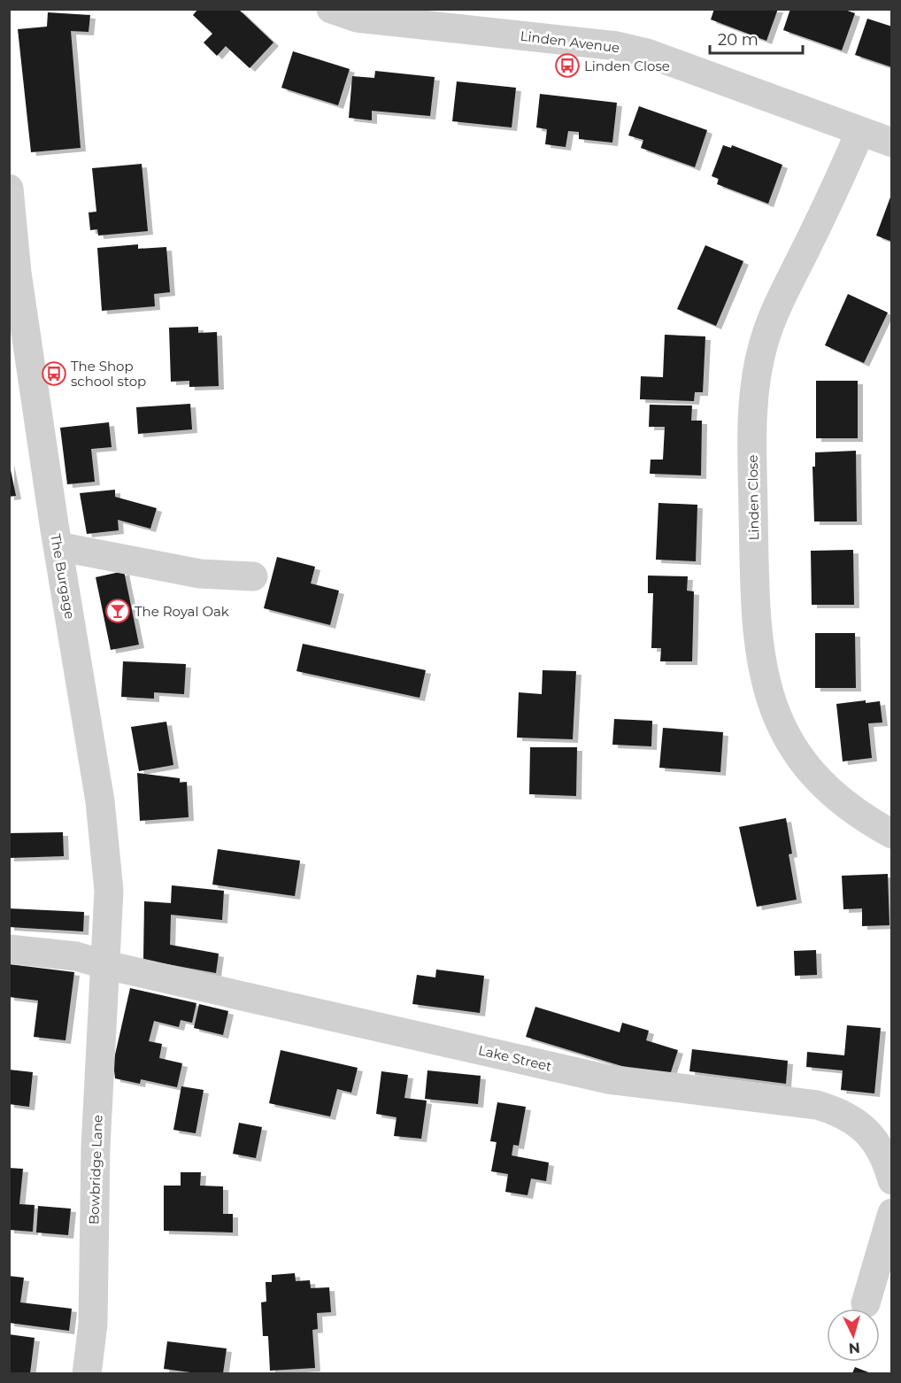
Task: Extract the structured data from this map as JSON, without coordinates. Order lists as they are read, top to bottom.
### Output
{
  "streets": {
    "street": [
      "Linden Avenue",
      "Linden Close",
      "The Burgage",
      "Lake Street",
      "Bowbridge Lane"
    ]
  },
  "crossings": [
    ["Linden Avenue", "Linden Close"],
    ["The Burgage", "Lake Street"],
    ["The Burgage", "Bowbridge Lane"],
    ["Lake Street", "Bowbridge Lane"]
  ],
  "places": {
    "bus stop": ["Linden Close", "The Shop school stop"],
    "bar": ["The Royal Oak"]
  },
  "scale_bar": "20 m",
  "north": "bottom"
}
